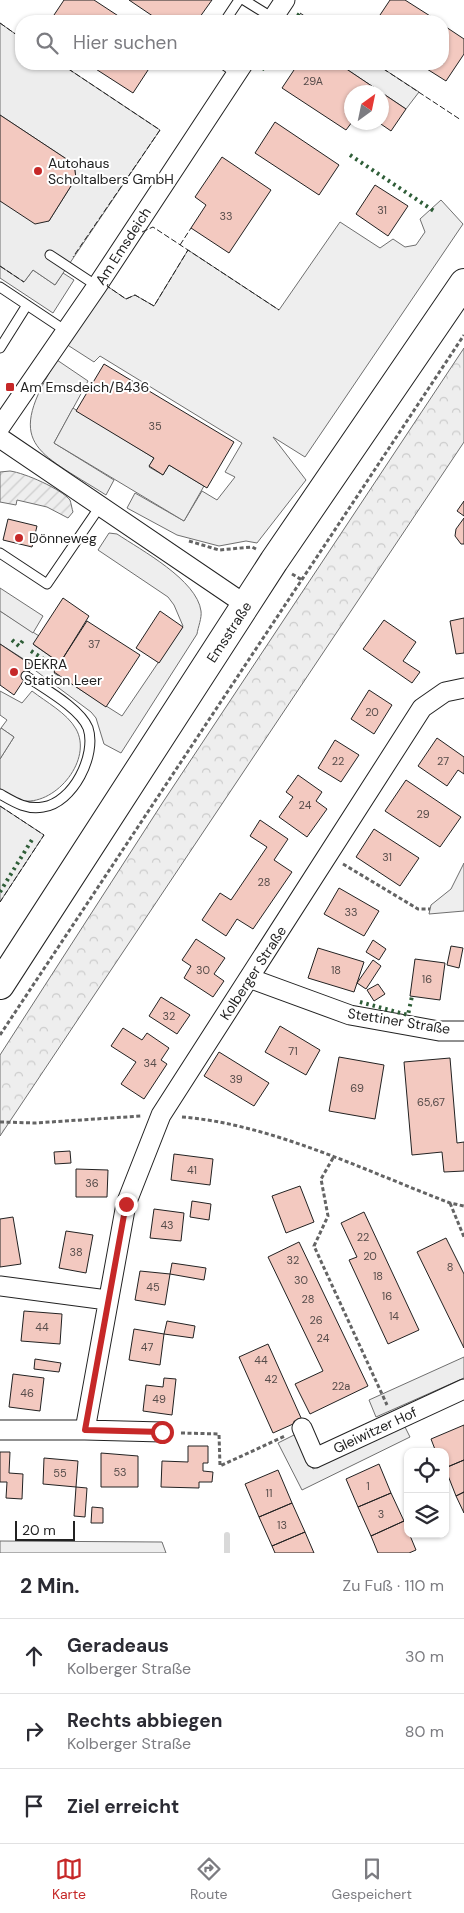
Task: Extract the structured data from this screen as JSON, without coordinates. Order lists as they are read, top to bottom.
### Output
{
  "streets": {
    "main road": ["Emsstraße"],
    "street": [
      "Am Emsdeich",
      "Kolberger Straße",
      "Stettiner Straße",
      "Gleiwitzer Hof"
    ]
  },
  "crossings": [
    ["Am Emsdeich", "Emsstraße"],
    ["Kolberger Straße", "Stettiner Straße"]
  ],
  "places": {
    "other": ["Autohaus Scholtalbers GmbH", "Dönneweg", "DEKRA Station Leer"],
    "transit": ["Am Emsdeich/B436"]
  },
  "house_numbers": [
    "29A",
    "31",
    "33",
    "35",
    "37",
    "20",
    "22",
    "27",
    "24",
    "29",
    "31",
    "28",
    "33",
    "30",
    "18",
    "16",
    "32",
    "71",
    "34",
    "39",
    "69",
    "65,67",
    "41",
    "36",
    "43",
    "22",
    "38",
    "20",
    "32",
    "8",
    "18",
    "30",
    "45",
    "16",
    "28",
    "14",
    "26",
    "44",
    "24",
    "47",
    "44",
    "42",
    "22a",
    "46",
    "49",
    "53",
    "55",
    "1",
    "11",
    "3",
    "13"
  ],
  "scale_bar": "20 m",
  "north": "top right",
  "page": {
    "search": "Hier suchen",
    "scale": "20 m",
    "heading": ["2 Min.", "Zu Fuß · 110 m"],
    "list": [
      ["Geradeaus", "Kolberger Straße", "30 m"],
      ["Rechts abbiegen", "Kolberger Straße", "80 m"],
      "Ziel erreicht"
    ],
    "nav": ["Karte", "Route", "Gespeichert"]
  }
}
